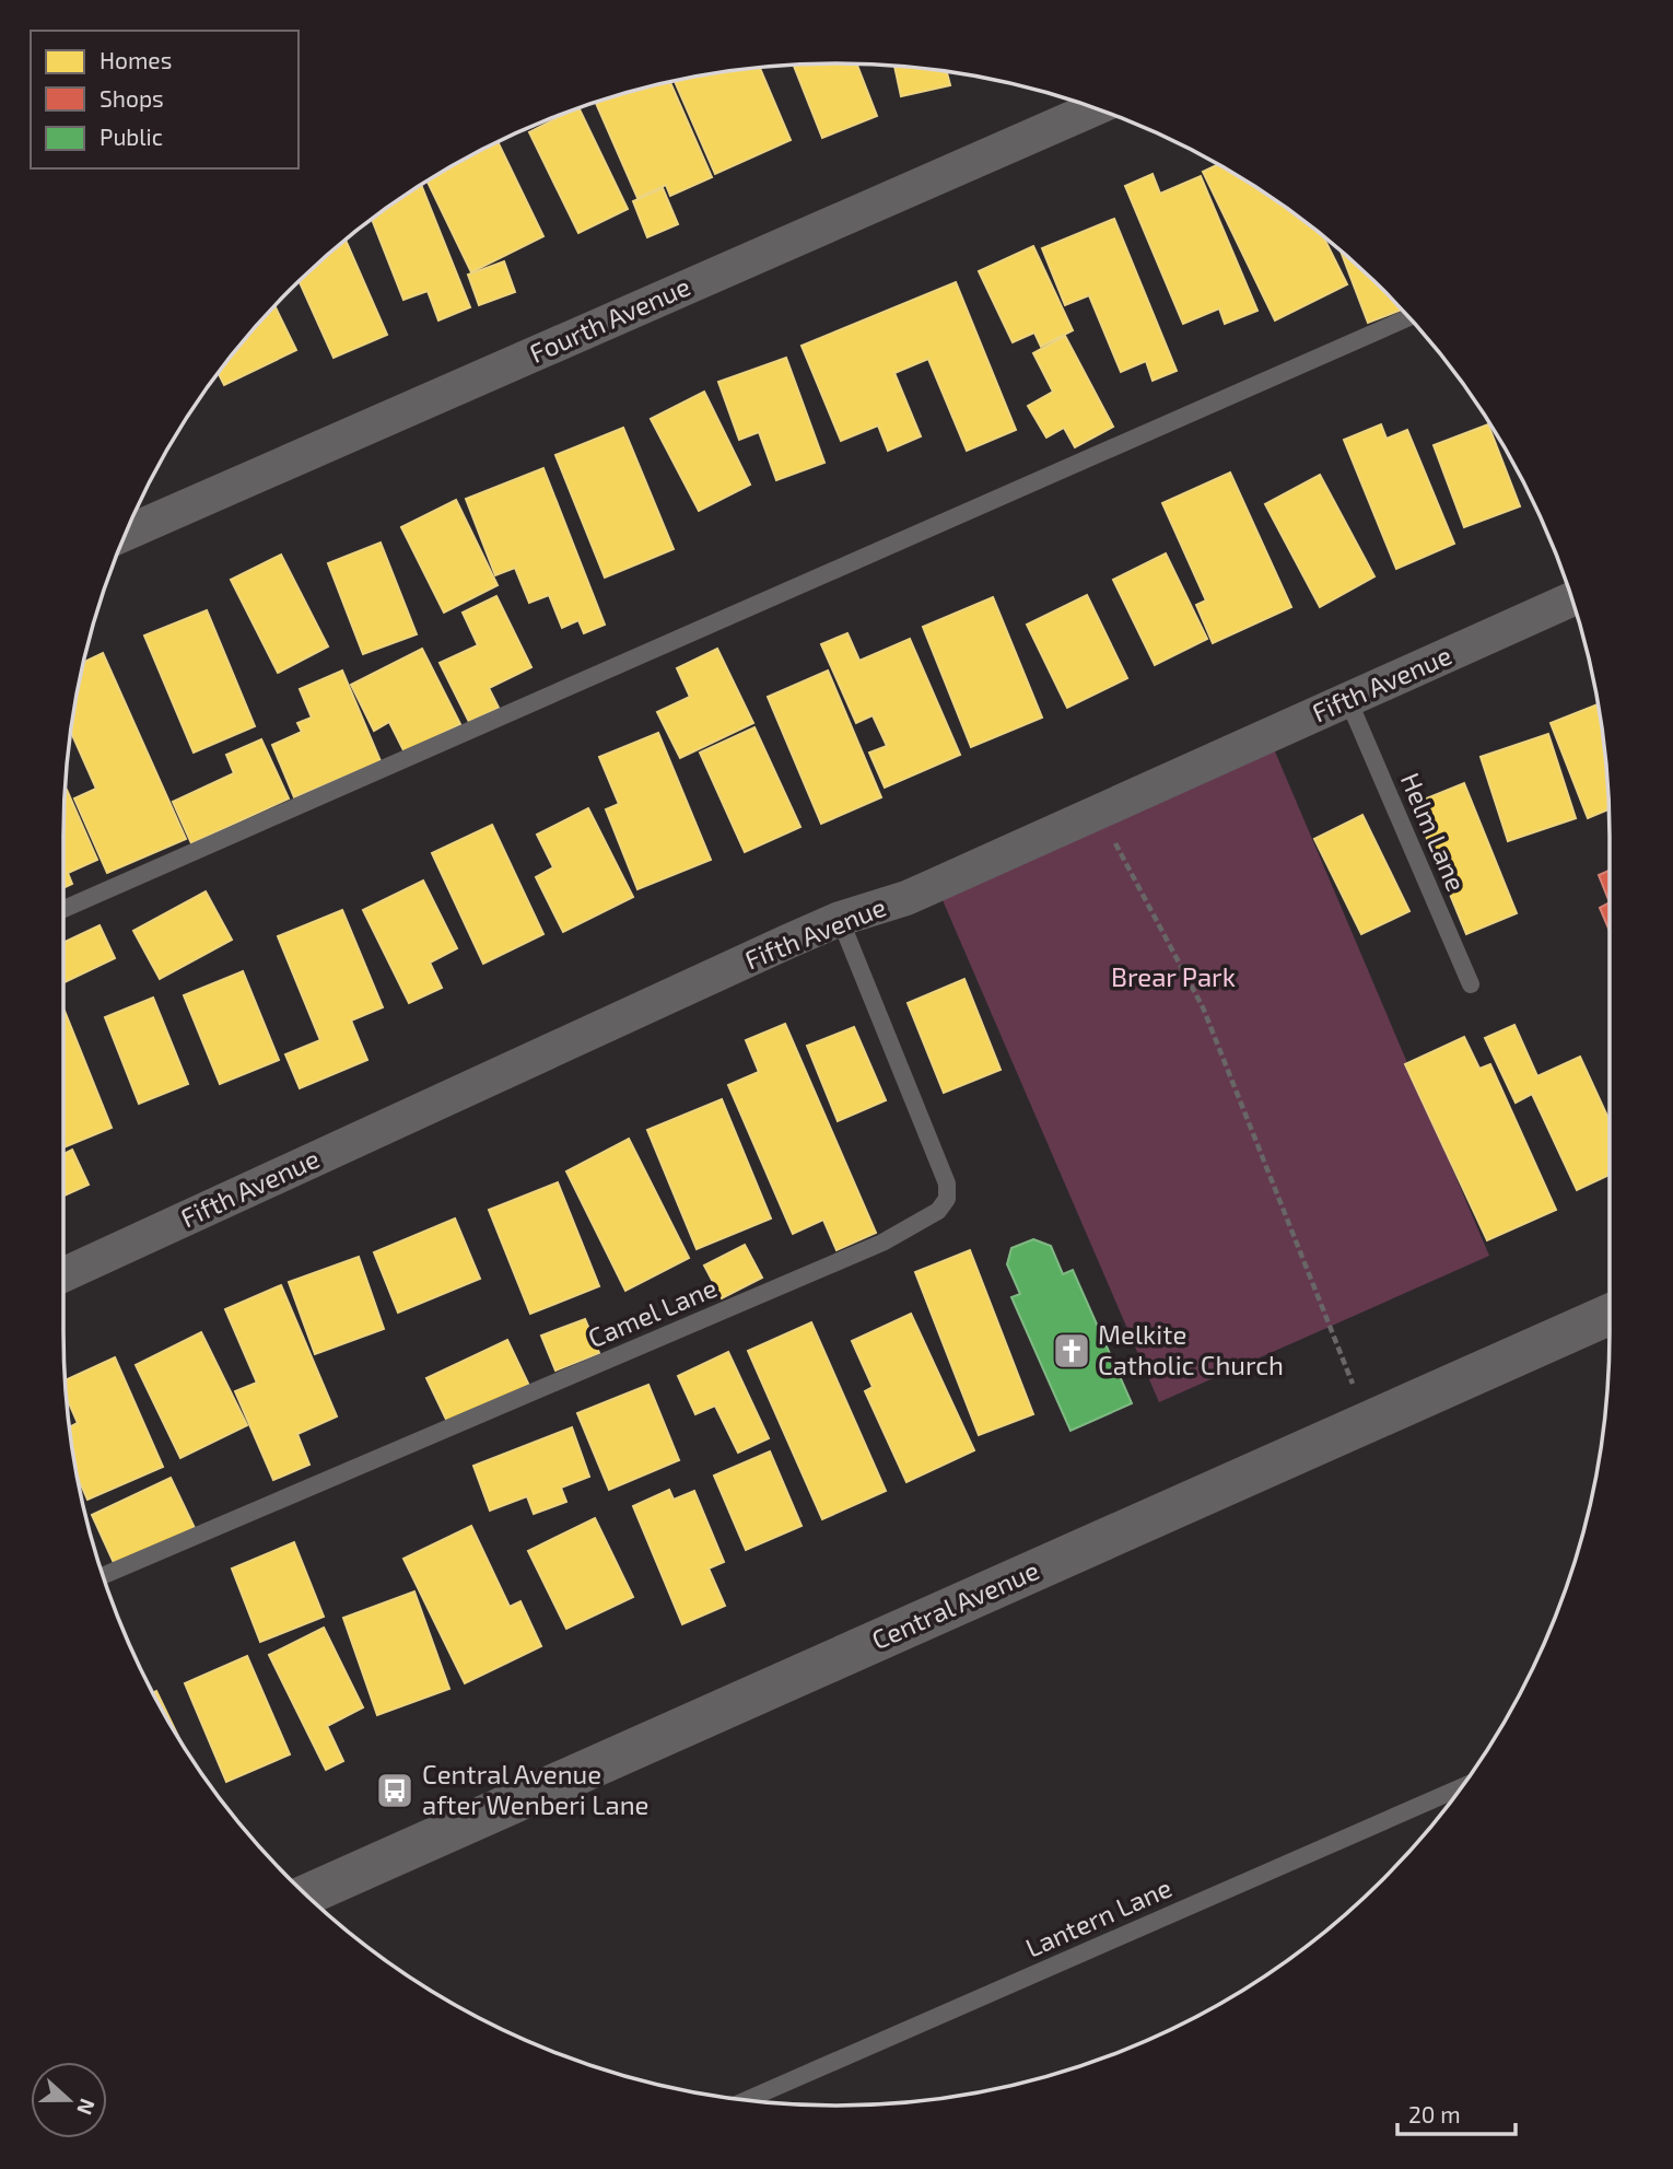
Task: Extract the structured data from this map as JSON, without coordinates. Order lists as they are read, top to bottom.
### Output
{
  "streets": {
    "main road": ["Central Avenue"],
    "street": ["Fourth Avenue", "Fifth Avenue"],
    "lane": ["Helm Lane", "Camel Lane", "Lantern Lane"]
  },
  "crossings": [
    ["Fifth Avenue", "Helm Lane"],
    ["Fifth Avenue", "Camel Lane"]
  ],
  "parks": ["Brear Park"],
  "places": {
    "church": ["Melkite Catholic Church"],
    "bus stop": ["Central Avenue after Wenberi Lane"]
  },
  "legend": ["Homes", "Shops", "Public"],
  "scale_bar": "20 m",
  "north": "right"
}
